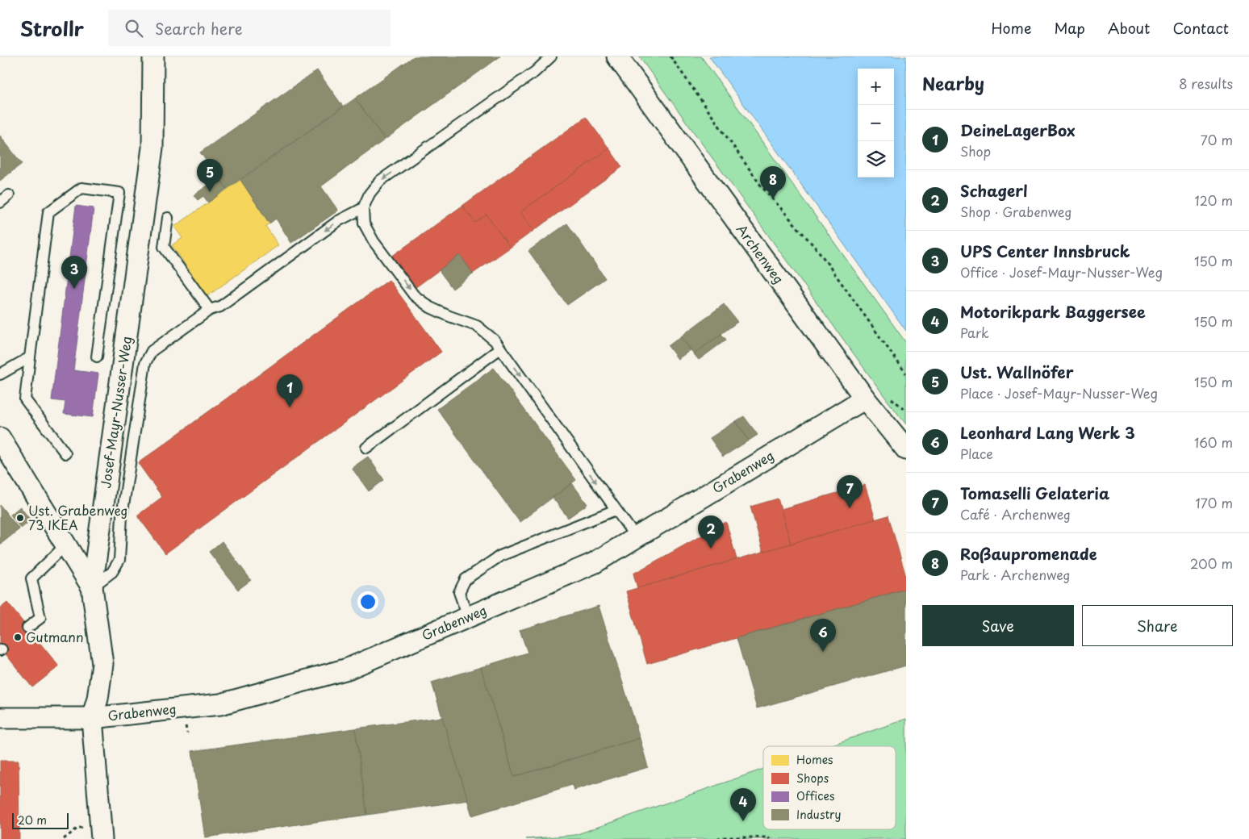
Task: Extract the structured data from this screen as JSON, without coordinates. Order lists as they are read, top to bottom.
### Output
{
  "streets": {
    "street": ["Archenweg", "Josef-Mayr-Nusser-Weg", "Grabenweg"]
  },
  "crossings": [
    ["Archenweg", "Grabenweg"],
    ["Josef-Mayr-Nusser-Weg", "Grabenweg"]
  ],
  "places": ["Ust. Grabenweg 73 IKEA", "Gutmann"],
  "legend": [
    "Homes",
    "Shops",
    "Offices",
    "Industry"
  ],
  "scale_bar": "20 m",
  "page": {
    "header": "Strollr",
    "search": "Search here",
    "nav": [
      "Home",
      "Map",
      "About",
      "Contact"
    ],
    "heading": ["Nearby", "8 results"],
    "map_buttons": ["+", "−"],
    "list": [
      {
        "mark": "1",
        "name": "DeineLagerBox",
        "note": "Shop",
        "value": "70 m"
      },
      {
        "mark": "2",
        "name": "Schagerl",
        "note": "Shop · Grabenweg",
        "value": "120 m"
      },
      {
        "mark": "3",
        "name": "UPS Center Innsbruck",
        "note": "Office · Josef-Mayr-Nusser-Weg",
        "value": "150 m"
      },
      {
        "mark": "4",
        "name": "Motorikpark Baggersee",
        "note": "Park",
        "value": "150 m"
      },
      {
        "mark": "5",
        "name": "Ust. Wallnöfer",
        "note": "Place · Josef-Mayr-Nusser-Weg",
        "value": "150 m"
      },
      {
        "mark": "6",
        "name": "Leonhard Lang Werk 3",
        "note": "Place",
        "value": "160 m"
      },
      {
        "mark": "7",
        "name": "Tomaselli Gelateria",
        "note": "Café · Archenweg",
        "value": "170 m"
      },
      {
        "mark": "8",
        "name": "Roßaupromenade",
        "note": "Park · Archenweg",
        "value": "200 m"
      }
    ],
    "pins": [
      "5",
      "8",
      "3",
      "1",
      "7",
      "2",
      "6",
      "4"
    ],
    "buttons": ["Save", "Share"],
    "scale": "20 m"
  }
}
